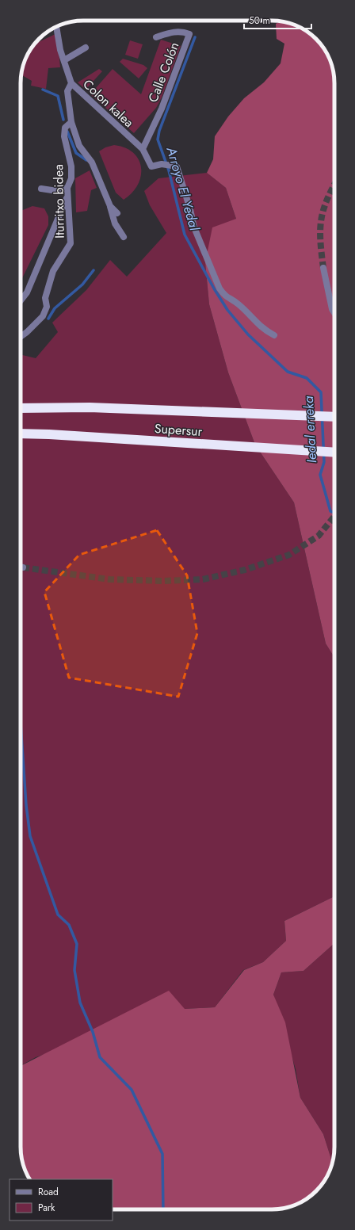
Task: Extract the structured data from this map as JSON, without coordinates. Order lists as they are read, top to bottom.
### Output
{
  "streets": {
    "highway": ["Supersur"],
    "street": ["Calle Colón", "Colon kalea", "Iturritxo bidea"]
  },
  "crossings": [
    ["Calle Colón", "Colon kalea"]
  ],
  "water": ["Arroyo El Yedal", "Iedal erreka"],
  "legend": ["Road", "Park"],
  "scale_bar": "50 m"
}
